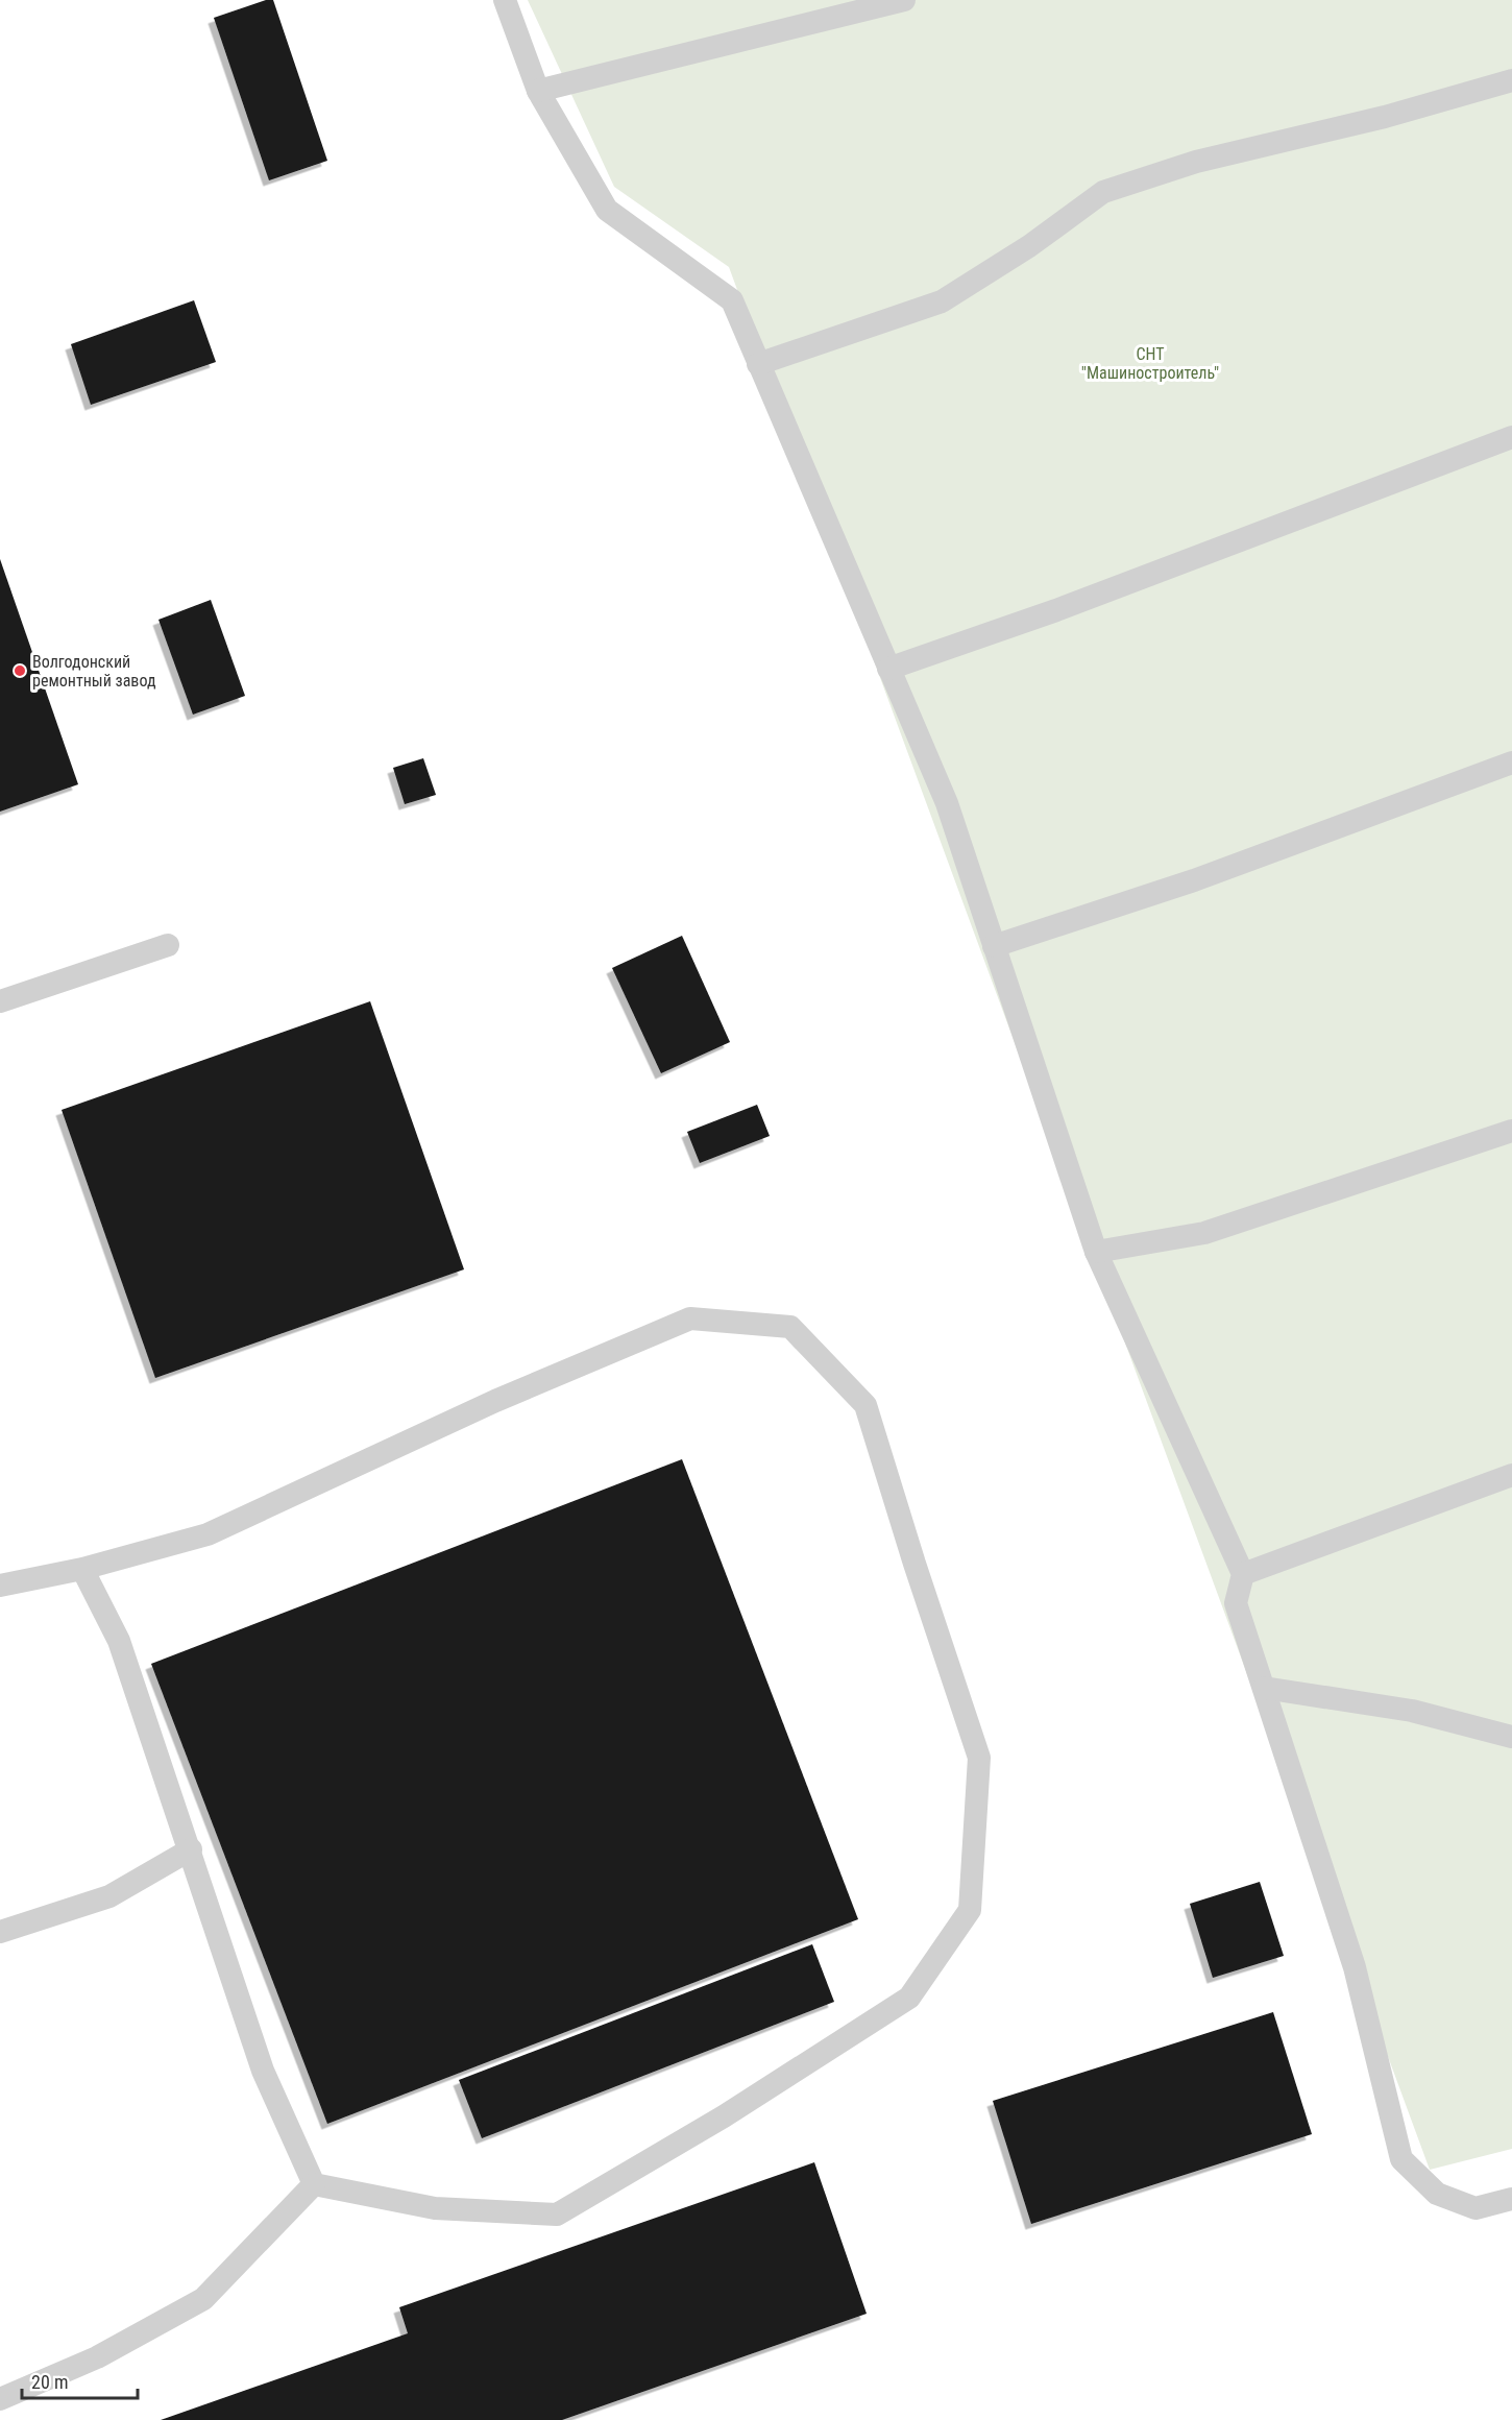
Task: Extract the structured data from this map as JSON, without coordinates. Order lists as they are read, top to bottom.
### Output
{
  "parks": ["СНТ \"Машиностроитель\""],
  "places": ["Волгодонский ремонтный завод"],
  "scale_bar": "20 m"
}
